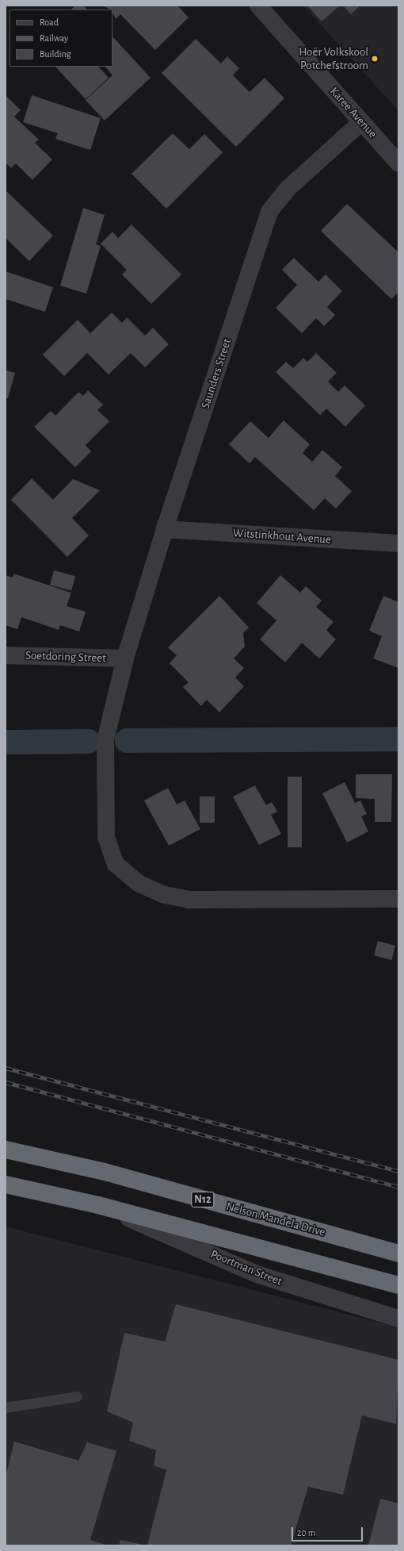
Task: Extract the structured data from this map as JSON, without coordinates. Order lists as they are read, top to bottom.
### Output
{
  "streets": {
    "highway": ["N12", "Nelson Mandela Drive"],
    "street": [
      "Karee Avenue",
      "Saunders Street",
      "Witstinkhout Avenue",
      "Soetdoring Street",
      "Poortman Street"
    ]
  },
  "crossings": [
    ["Karee Avenue", "Saunders Street"],
    ["Saunders Street", "Witstinkhout Avenue"],
    ["Saunders Street", "Soetdoring Street"]
  ],
  "places": ["Hoër Volkskool Potchefstroom"],
  "legend": ["Road", "Railway", "Building"],
  "scale_bar": "20 m"
}
